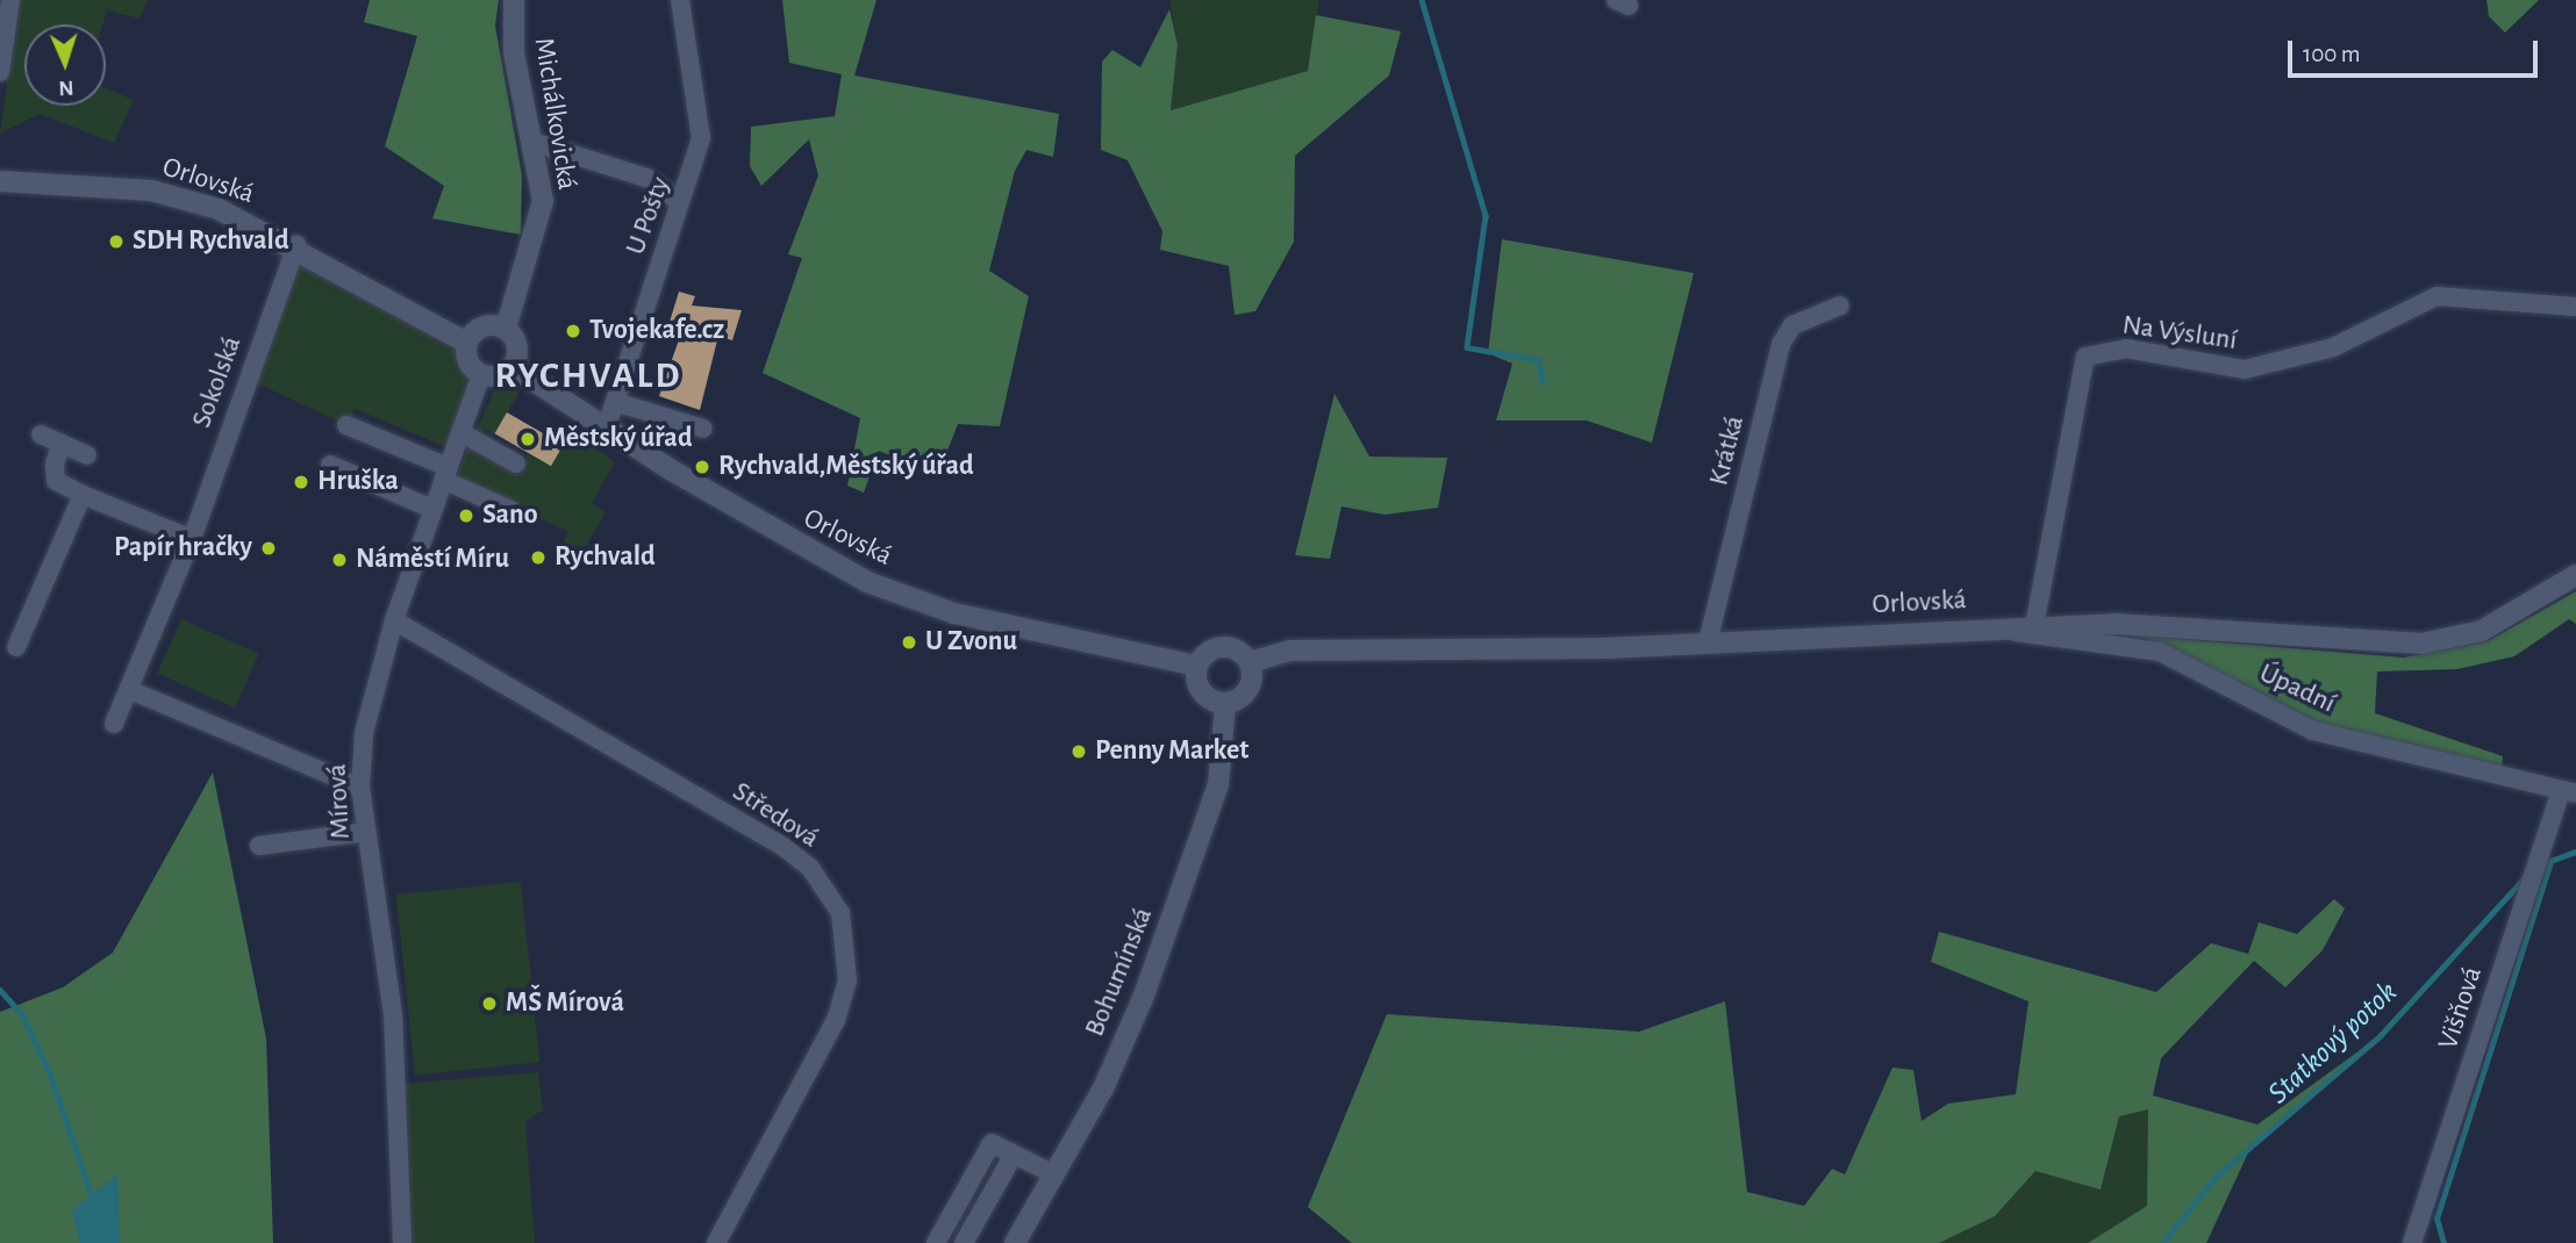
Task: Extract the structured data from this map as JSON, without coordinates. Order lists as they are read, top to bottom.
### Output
{
  "streets": {
    "main road": ["Michálkovická", "Orlovská", "Bohumínská"],
    "street": [
      "U Pošty",
      "Na Výsluní",
      "Sokolská",
      "Krátká",
      "Úpadní",
      "Mírová",
      "Středová",
      "Višňová"
    ]
  },
  "crossings": [
    ["Michálkovická", "Orlovská"],
    ["Michálkovická", "Mírová"],
    ["Orlovská", "U Pošty"],
    ["Orlovská", "Na Výsluní"],
    ["Orlovská", "Sokolská"],
    ["Orlovská", "Krátká"],
    ["Orlovská", "Úpadní"],
    ["Orlovská", "Mírová"],
    ["Orlovská", "Bohumínská"],
    ["Úpadní", "Višňová"],
    ["Mírová", "Středová"]
  ],
  "districts": ["RYCHVALD"],
  "water": ["Statkový potok"],
  "places": [
    "SDH Rychvald",
    "Tvojekafe.cz",
    "Městský úřad",
    "Rychvald,Městský úřad",
    "Hruška",
    "Sano",
    "Papír hračky",
    "Rychvald",
    "Náměstí Míru",
    "U Zvonu",
    "Penny Market",
    "MŠ Mírová"
  ],
  "scale_bar": "100 m",
  "north": "bottom"
}
